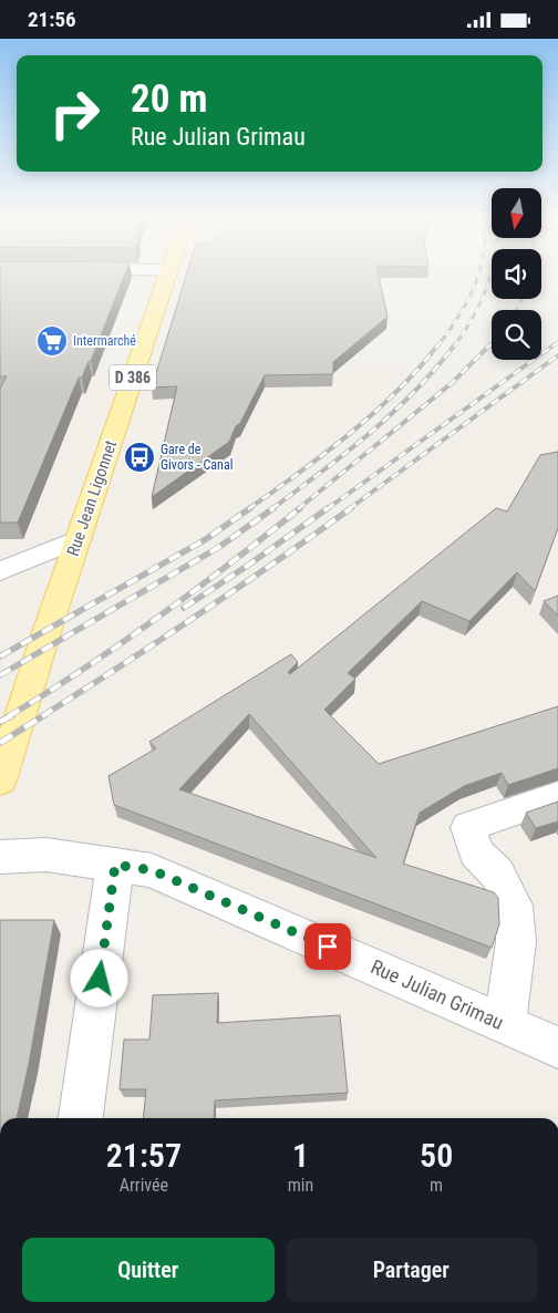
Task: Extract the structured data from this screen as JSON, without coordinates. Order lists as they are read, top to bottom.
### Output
{
  "streets": {
    "main road": ["D 386", "Rue Jean Ligonnet"],
    "street": ["Rue Julian Grimau"]
  },
  "places": {
    "supermarket": ["Intermarché"],
    "bus stop": ["Gare de Givors - Canal"]
  },
  "north": "bottom",
  "page": {
    "status": "21:56",
    "turn": ["20 m", "Rue Julian Grimau"],
    "eta": [
      "21:57",
      "Arrivée",
      "1",
      "min",
      "50",
      "m"
    ],
    "buttons": ["Quitter", "Partager"]
  }
}
